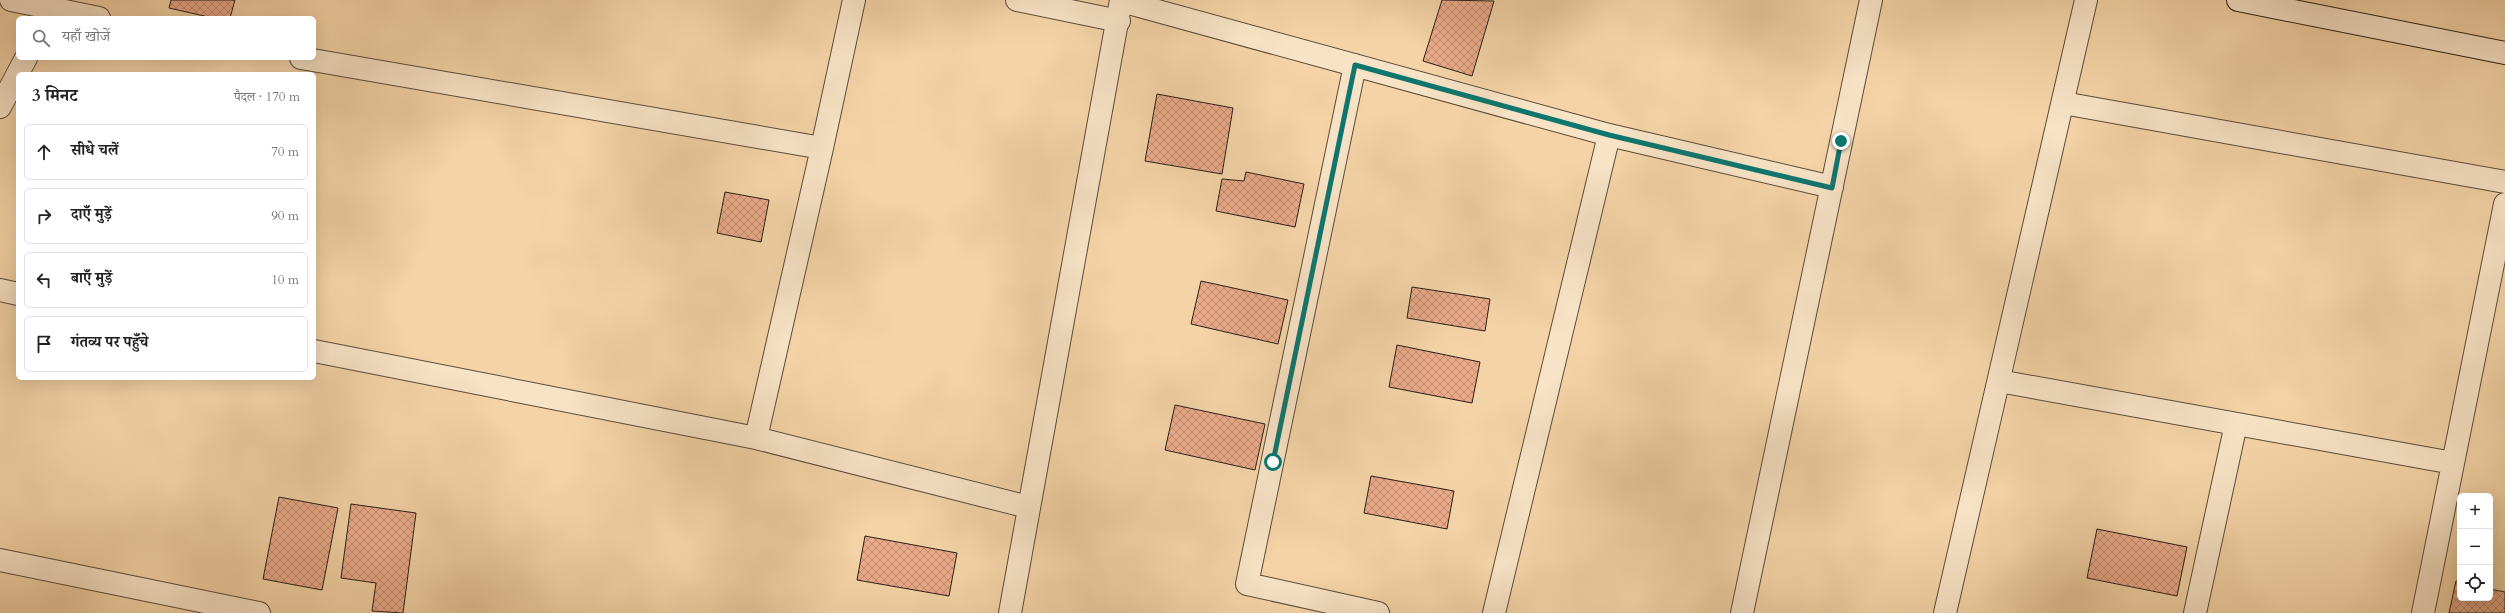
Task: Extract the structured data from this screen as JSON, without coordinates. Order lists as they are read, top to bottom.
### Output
{
  "page": {
    "search": "यहाँ खोजें",
    "heading": ["3 मिनट", "पैदल · 170 m"],
    "list": [
      ["सीधे चलें", "70 m"],
      ["दाएँ मुड़ें", "90 m"],
      ["बाएँ मुड़ें", "10 m"],
      "गंतव्य पर पहुँचे"
    ],
    "map_buttons": ["+", "−"]
  }
}
